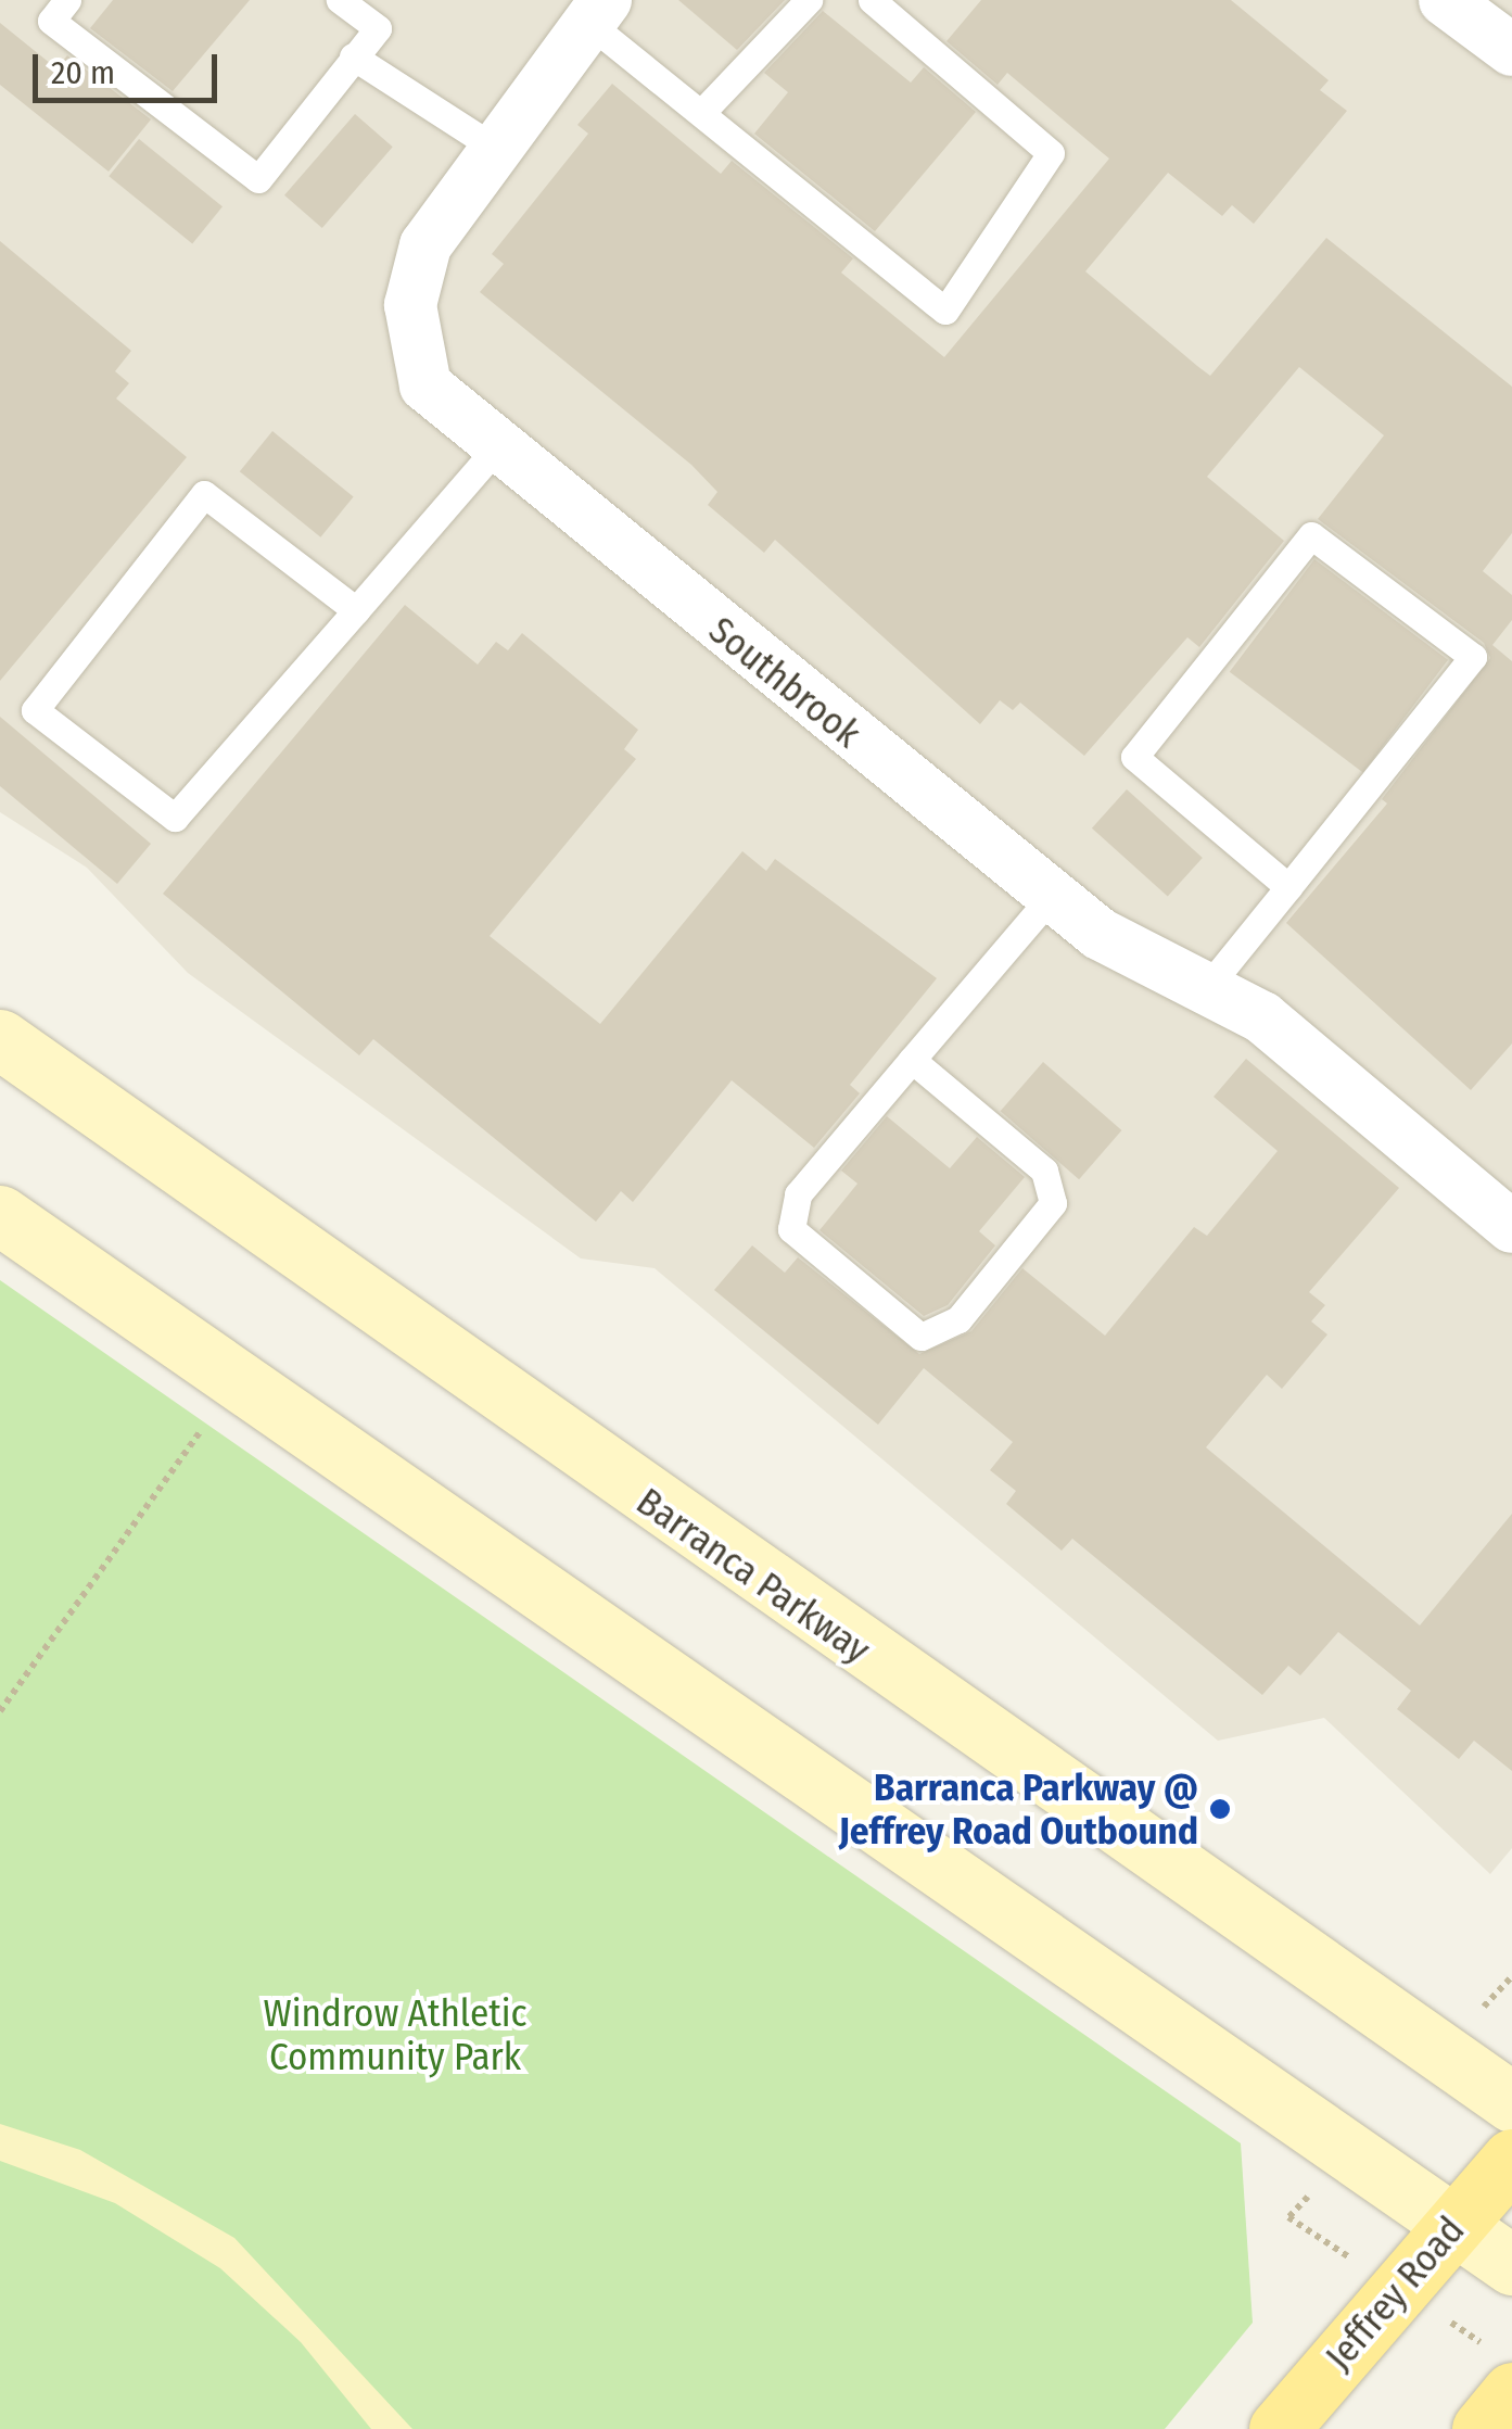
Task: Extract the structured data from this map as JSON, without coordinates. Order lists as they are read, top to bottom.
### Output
{
  "streets": {
    "main road": ["Barranca Parkway", "Jeffrey Road"],
    "street": ["Southbrook"]
  },
  "parks": ["Windrow Athletic Community Park"],
  "places": ["Barranca Parkway @ Jeffrey Road Outbound"],
  "scale_bar": "20 m"
}
